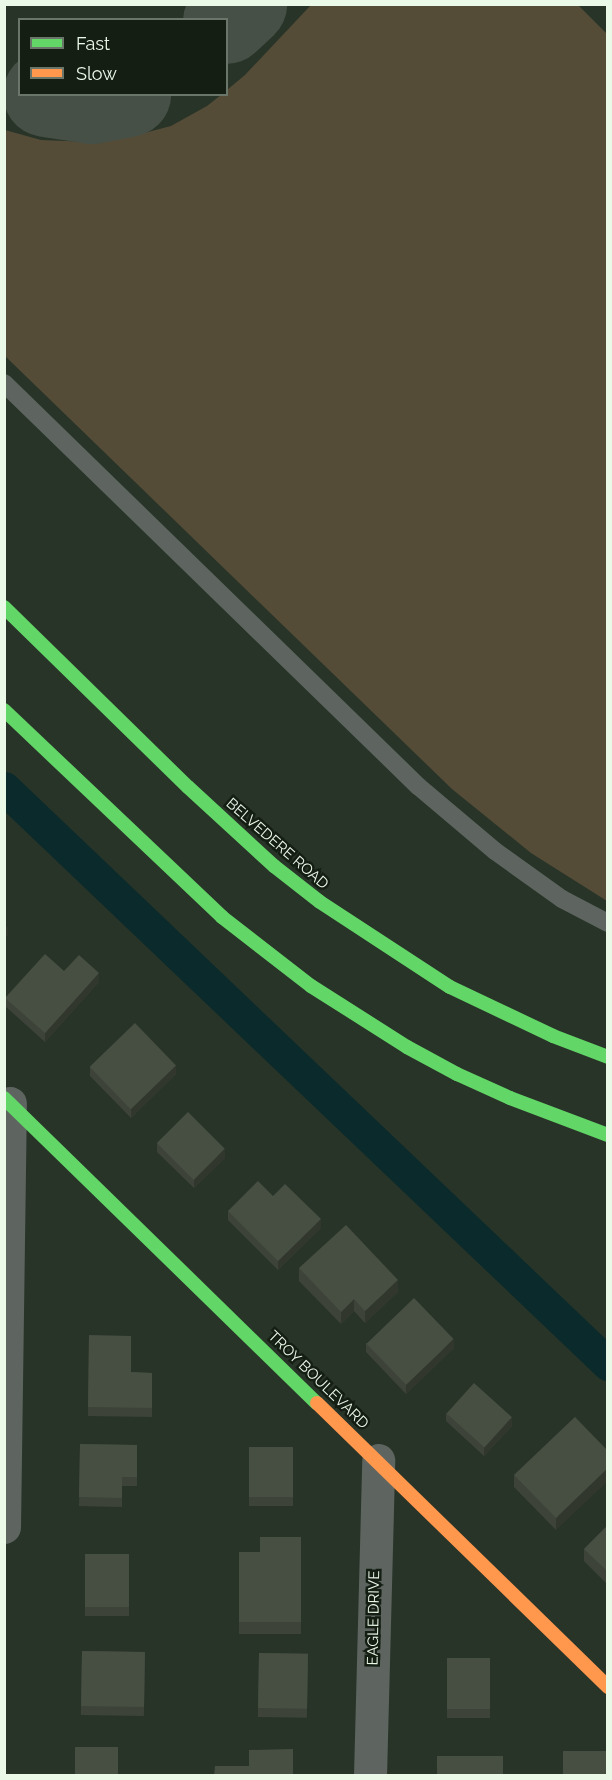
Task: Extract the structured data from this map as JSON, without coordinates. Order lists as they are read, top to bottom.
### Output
{
  "streets": {
    "main road": ["BELVEDERE ROAD", "TROY BOULEVARD"],
    "street": ["EAGLE DRIVE"]
  },
  "crossings": [
    ["TROY BOULEVARD", "EAGLE DRIVE"]
  ],
  "legend": ["Fast", "Slow"]
}
